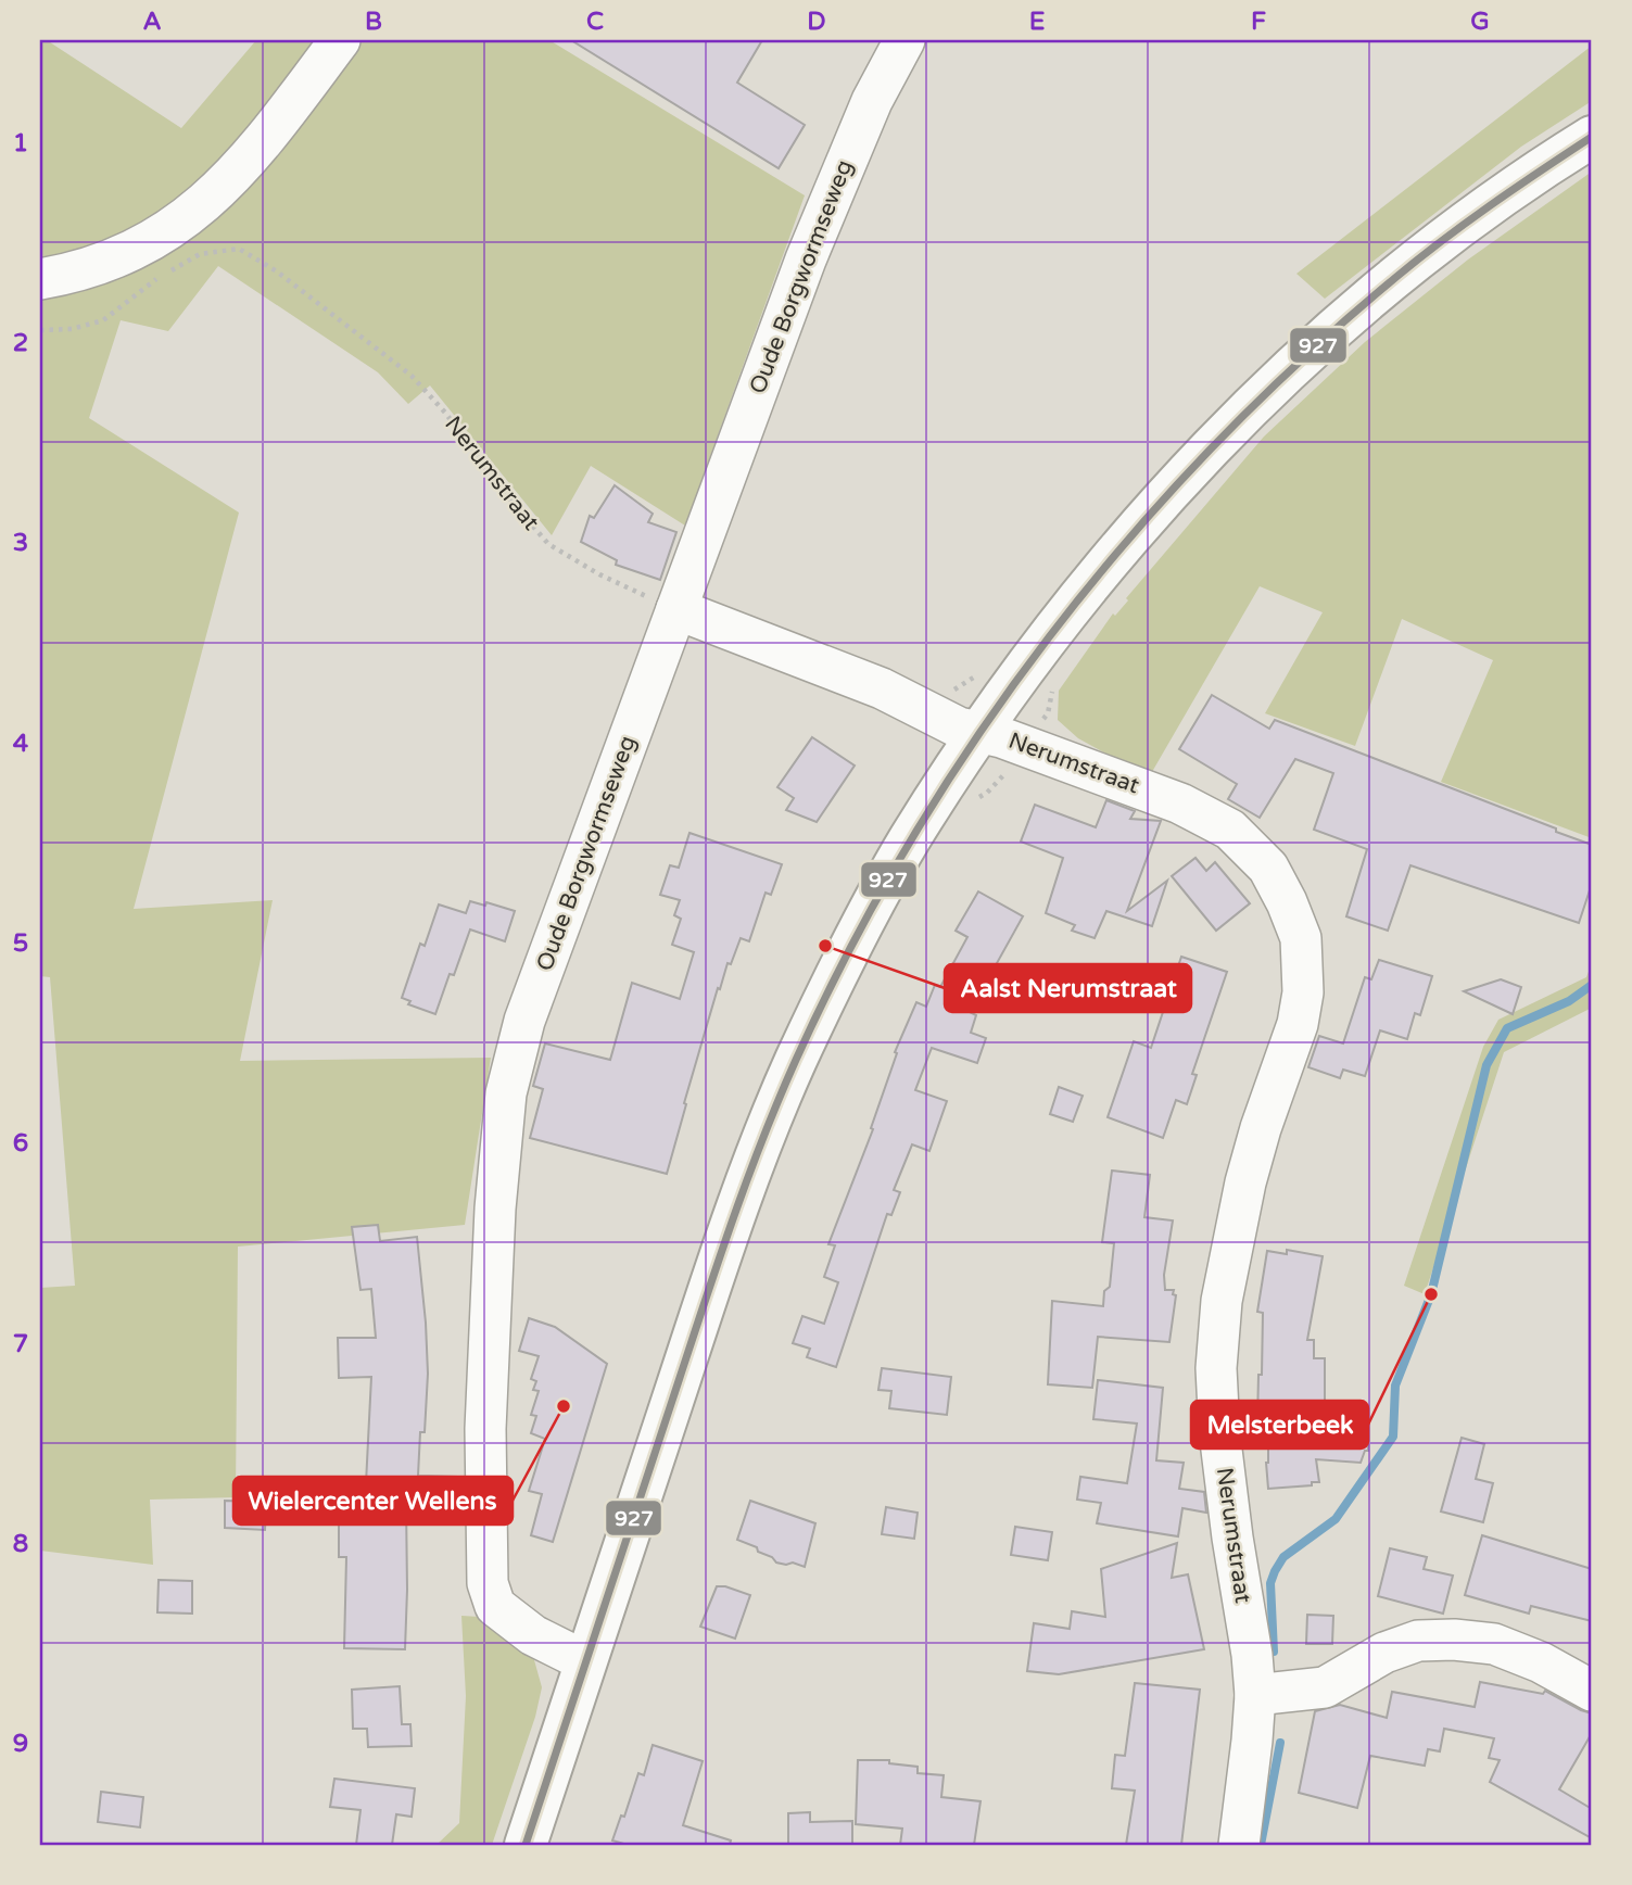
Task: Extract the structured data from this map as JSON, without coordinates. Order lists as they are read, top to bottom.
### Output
{
  "streets": {
    "street": ["Oude Borgwormseweg", "Nerumstraat"]
  },
  "crossings": [
    ["Oude Borgwormseweg", "Nerumstraat"]
  ],
  "places": ["Aalst Nerumstraat", "Melsterbeek", "Wielercenter Wellens"],
  "lines": ["transit line 927"],
  "grid": {
    "columns": [
      "A",
      "B",
      "C",
      "D",
      "E",
      "F",
      "G"
    ],
    "rows": [
      "1",
      "2",
      "3",
      "4",
      "5",
      "6",
      "7",
      "8",
      "9"
    ]
  }
}
